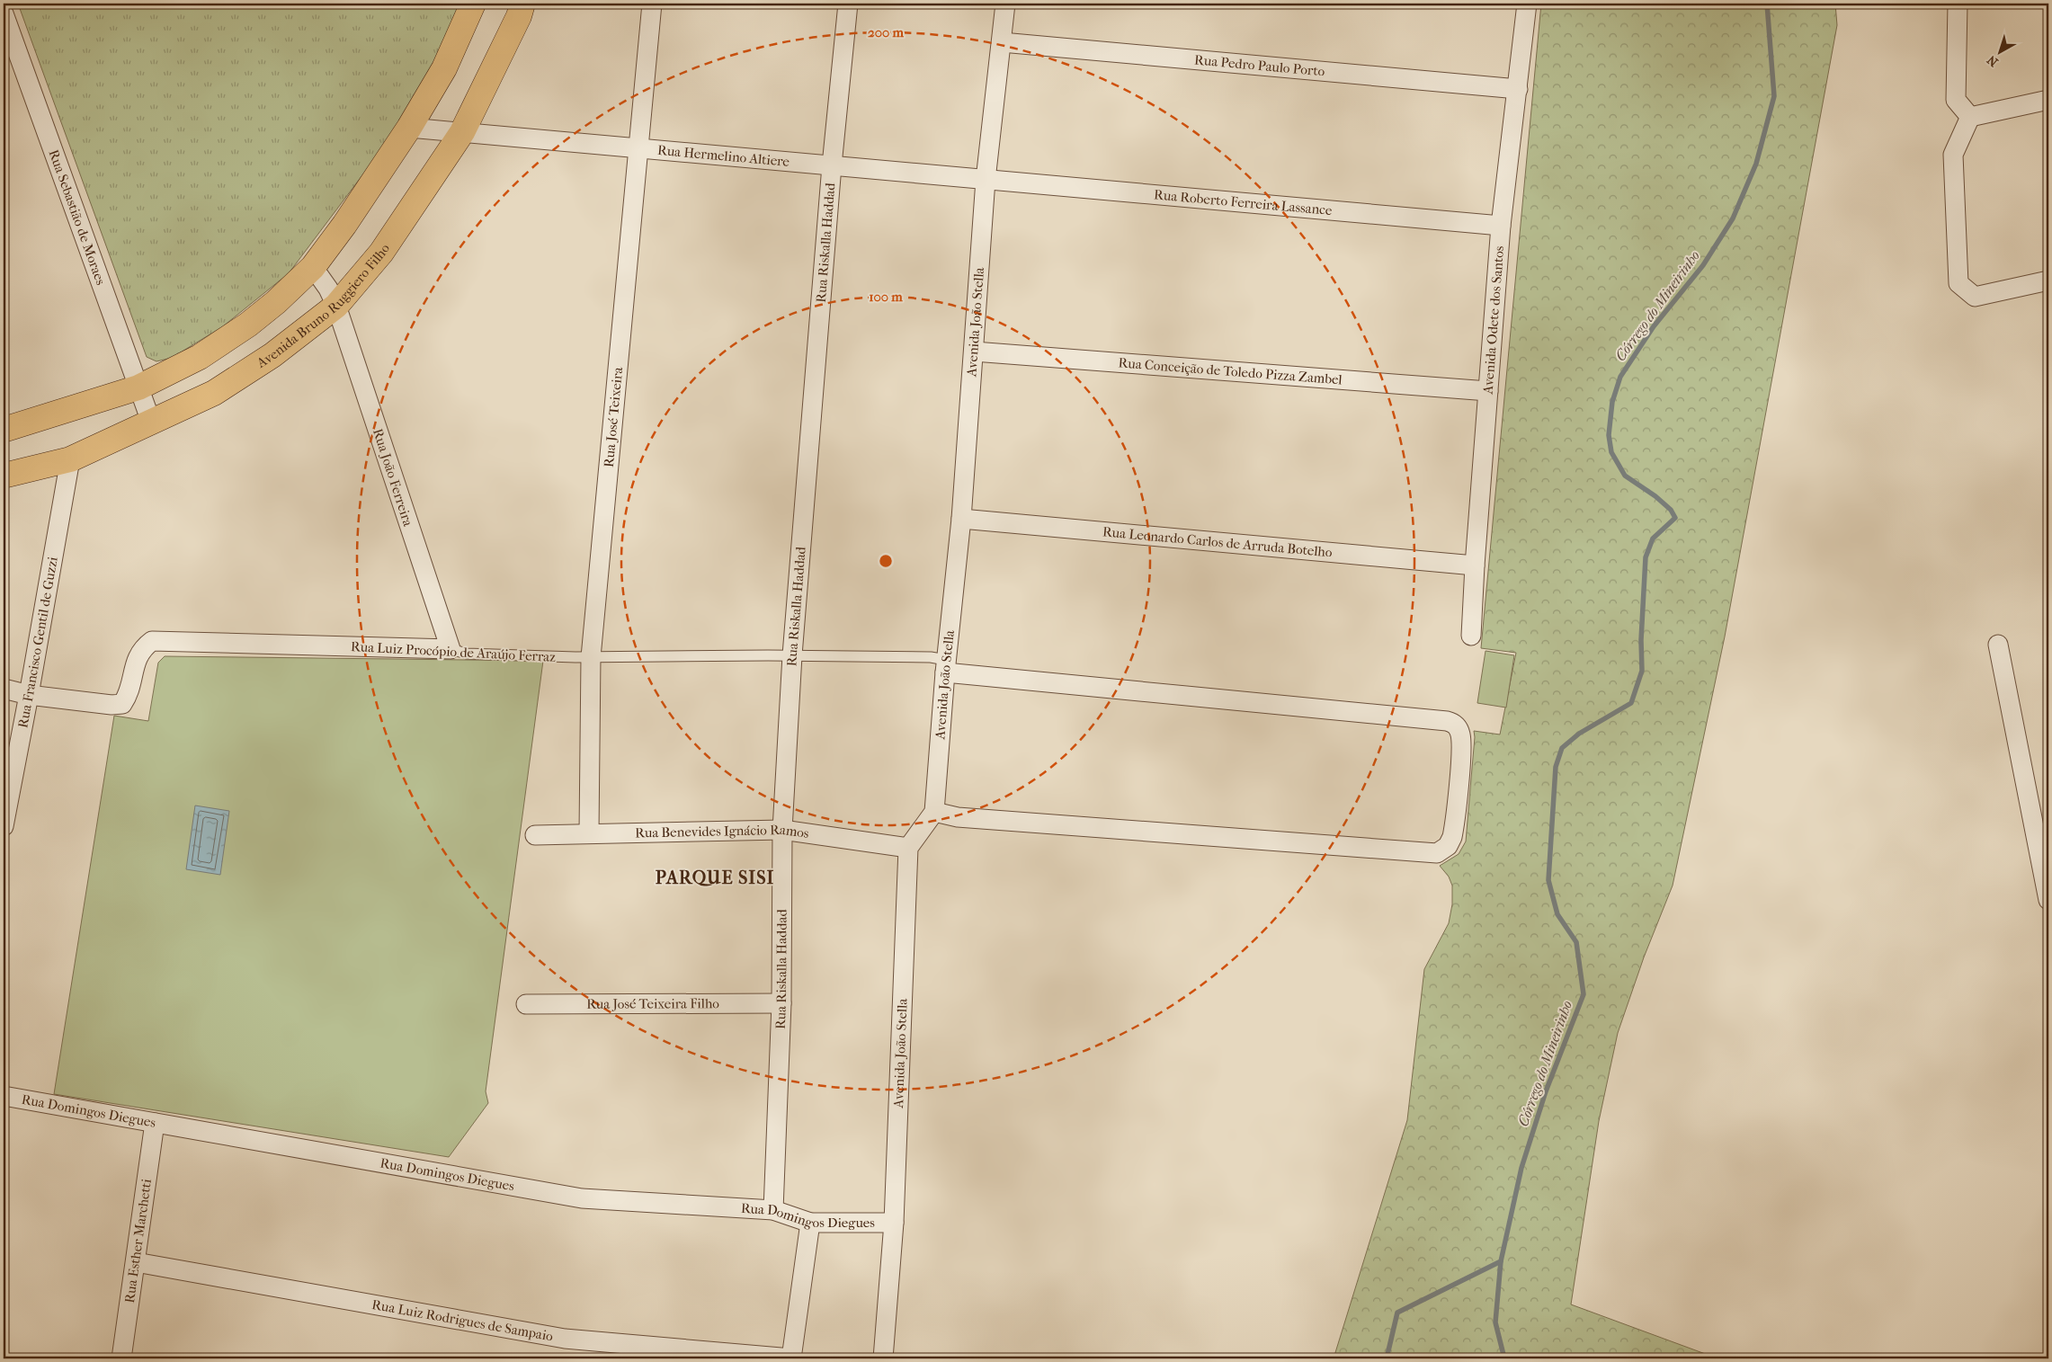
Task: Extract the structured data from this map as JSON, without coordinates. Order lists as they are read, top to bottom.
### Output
{
  "streets": {
    "main road": ["Avenida Bruno Ruggiero Filho"],
    "street": [
      "Rua Pedro Paulo Porto",
      "Rua Hermelino Altiere",
      "Rua Roberto Ferreira Lassance",
      "Rua Sebastião de Moraes",
      "Rua Riskalla Haddad",
      "Avenida Odete dos Santos",
      "Avenida João Stella",
      "Rua Conceição de Toledo Pizza Zambel",
      "Rua José Teixeira",
      "Rua João Ferreira",
      "Rua Leonardo Carlos de Arruda Botelho",
      "Rua Francisco Gentil de Guzzi",
      "Rua Luiz Procópio de Araújo Ferraz",
      "Rua Benevides Ignácio Ramos",
      "Rua José Teixeira Filho",
      "Rua Domingos Diegues",
      "Rua Esther Marchetti",
      "Rua Luiz Rodrigues de Sampaio"
    ]
  },
  "crossings": [
    ["Rua Pedro Paulo Porto", "Avenida Odete dos Santos"],
    ["Rua Pedro Paulo Porto", "Avenida João Stella"],
    ["Rua Hermelino Altiere", "Rua Roberto Ferreira Lassance"],
    ["Rua Hermelino Altiere", "Rua Riskalla Haddad"],
    ["Rua Hermelino Altiere", "Avenida Bruno Ruggiero Filho"],
    ["Rua Hermelino Altiere", "Avenida João Stella"],
    ["Rua Hermelino Altiere", "Rua José Teixeira"],
    ["Rua Roberto Ferreira Lassance", "Avenida Odete dos Santos"],
    ["Rua Roberto Ferreira Lassance", "Avenida João Stella"],
    ["Rua Sebastião de Moraes", "Avenida Bruno Ruggiero Filho"],
    ["Rua Riskalla Haddad", "Rua Luiz Procópio de Araújo Ferraz"],
    ["Rua Riskalla Haddad", "Rua Benevides Ignácio Ramos"],
    ["Rua Riskalla Haddad", "Rua José Teixeira Filho"],
    ["Rua Riskalla Haddad", "Rua Domingos Diegues"],
    ["Avenida Bruno Ruggiero Filho", "Rua João Ferreira"],
    ["Avenida Bruno Ruggiero Filho", "Rua Francisco Gentil de Guzzi"],
    ["Avenida Odete dos Santos", "Rua Conceição de Toledo Pizza Zambel"],
    ["Avenida Odete dos Santos", "Rua Leonardo Carlos de Arruda Botelho"],
    ["Avenida João Stella", "Rua Conceição de Toledo Pizza Zambel"],
    ["Avenida João Stella", "Rua Leonardo Carlos de Arruda Botelho"],
    ["Avenida João Stella", "Rua Luiz Procópio de Araújo Ferraz"],
    ["Avenida João Stella", "Rua Benevides Ignácio Ramos"],
    ["Avenida João Stella", "Rua Domingos Diegues"],
    ["Rua José Teixeira", "Rua Luiz Procópio de Araújo Ferraz"],
    ["Rua José Teixeira", "Rua Benevides Ignácio Ramos"],
    ["Rua João Ferreira", "Rua Luiz Procópio de Araújo Ferraz"],
    ["Rua Francisco Gentil de Guzzi", "Rua Luiz Procópio de Araújo Ferraz"],
    ["Rua Domingos Diegues", "Rua Esther Marchetti"],
    ["Rua Esther Marchetti", "Rua Luiz Rodrigues de Sampaio"]
  ],
  "districts": ["PARQUE SISI"],
  "water": ["Córrego do Mineirinho"],
  "north": "bottom left",
  "rings": ["200 m", "100 m"]
}
